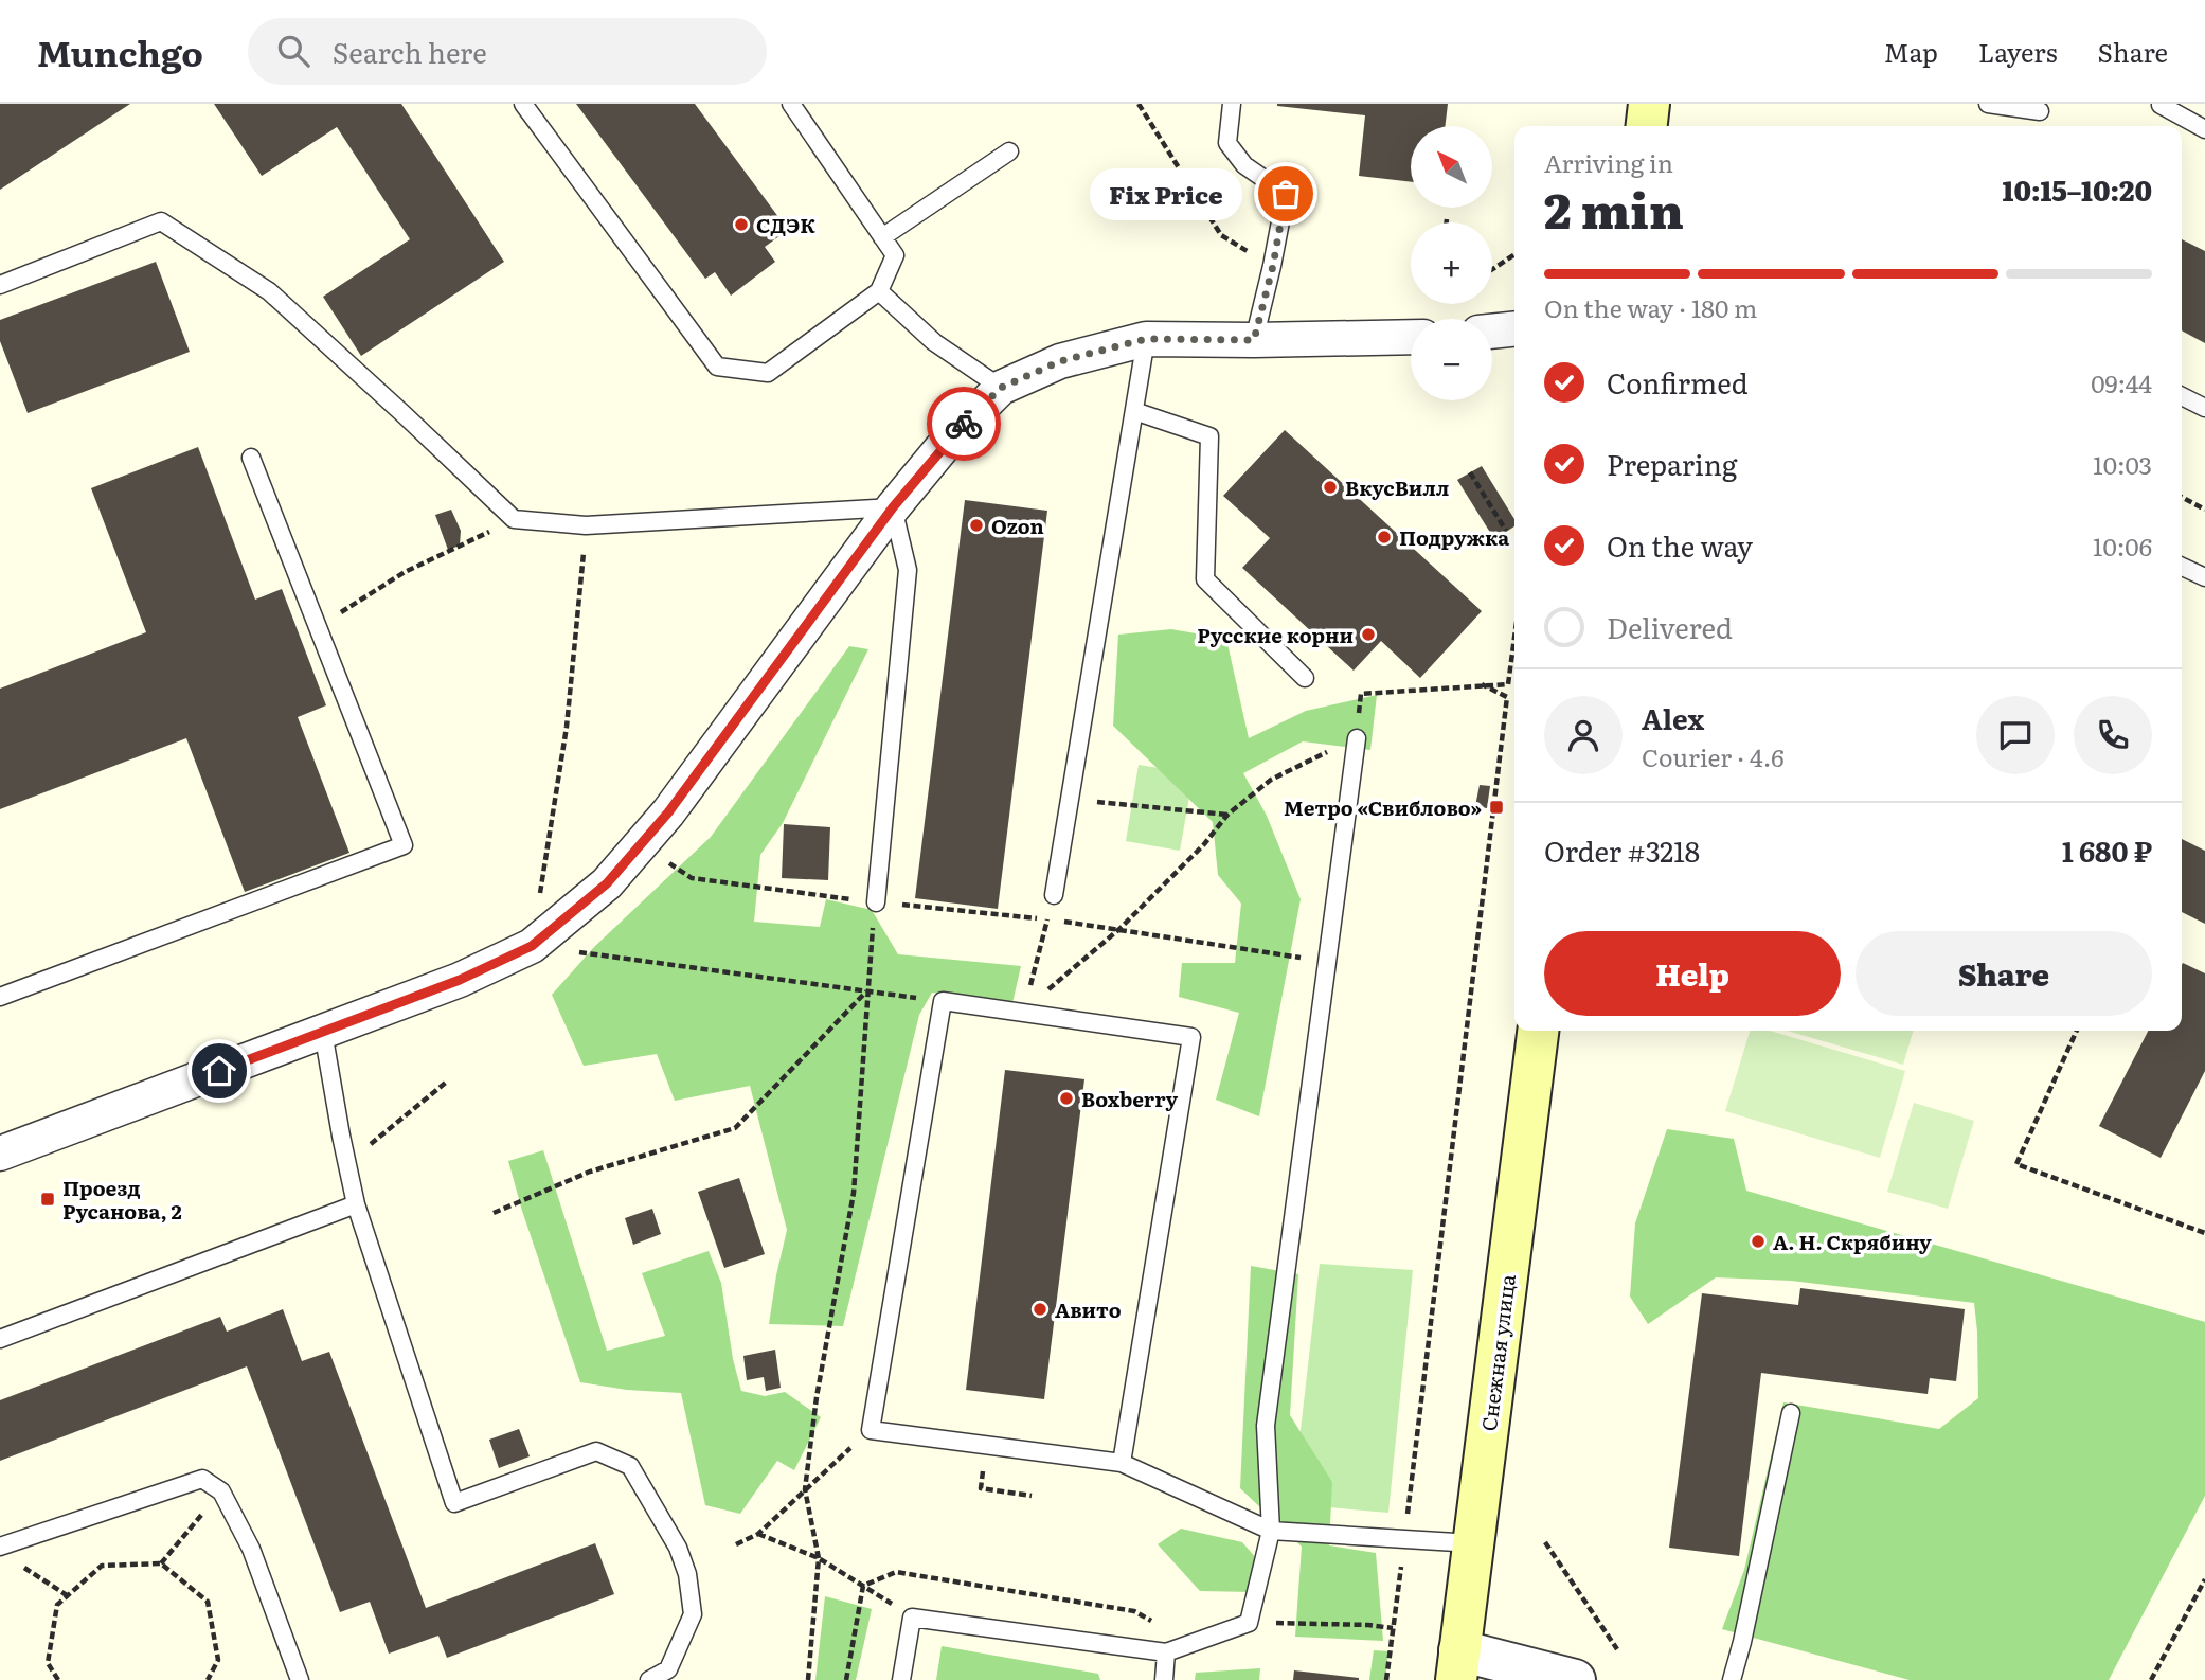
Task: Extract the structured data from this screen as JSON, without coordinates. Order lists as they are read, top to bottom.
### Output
{
  "streets": {
    "main road": ["Снежная улица"]
  },
  "places": {
    "other": [
      "Fix Price",
      "СДЭК",
      "ВкусВилл",
      "Ozon",
      "Подружка",
      "Русские корни",
      "Boxberry",
      "А. Н. Скрябину",
      "Авито"
    ],
    "transit": ["Метро «Свиблово»", "Проезд Русанова, 2"]
  },
  "north": "top left",
  "page": {
    "header": "Munchgo",
    "search": "Search here",
    "nav": ["Map", "Layers", "Share"],
    "map_buttons": ["+", "−"],
    "heading": ["2 min", "Arriving in", "10:15–10:20"],
    "panel": [
      "Alex",
      "Courier · 4.6",
      "Order #3218",
      "1 680 ₽"
    ],
    "bubble": "Fix Price",
    "bar": "On the way · 180 m",
    "list": [
      ["Confirmed", "09:44"],
      ["Preparing", "10:03"],
      ["On the way", "10:06"],
      "Delivered"
    ],
    "buttons": ["Help", "Share"]
  }
}
